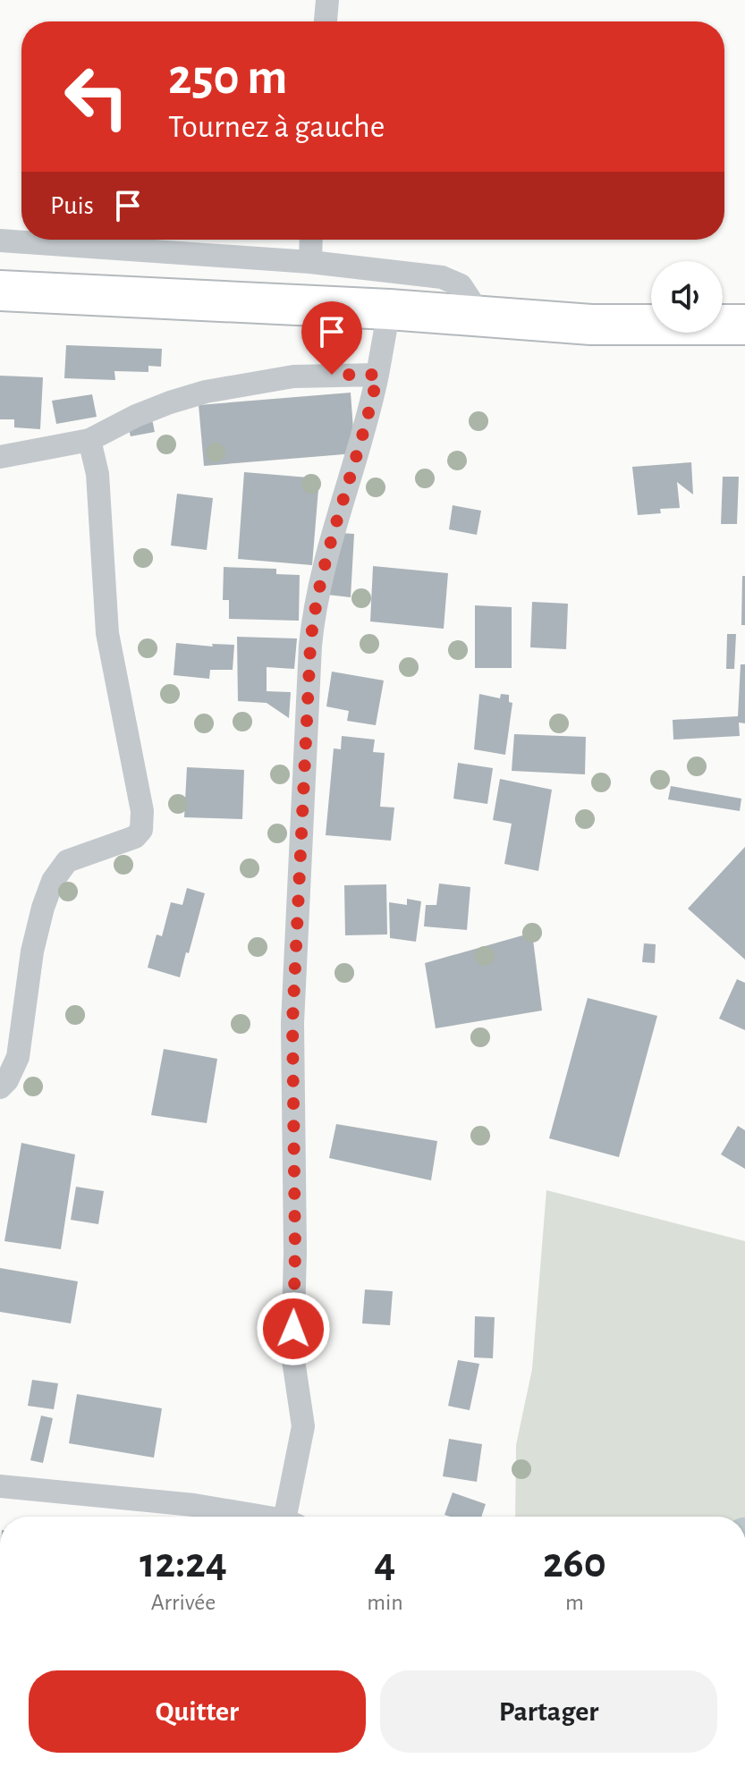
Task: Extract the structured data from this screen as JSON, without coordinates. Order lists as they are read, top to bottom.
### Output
{
  "page": {
    "turn": ["250 m", "Tournez à gauche"],
    "then": "Puis",
    "eta": [
      "12:24",
      "Arrivée",
      "4",
      "min",
      "260",
      "m"
    ],
    "buttons": ["Quitter", "Partager"]
  }
}
